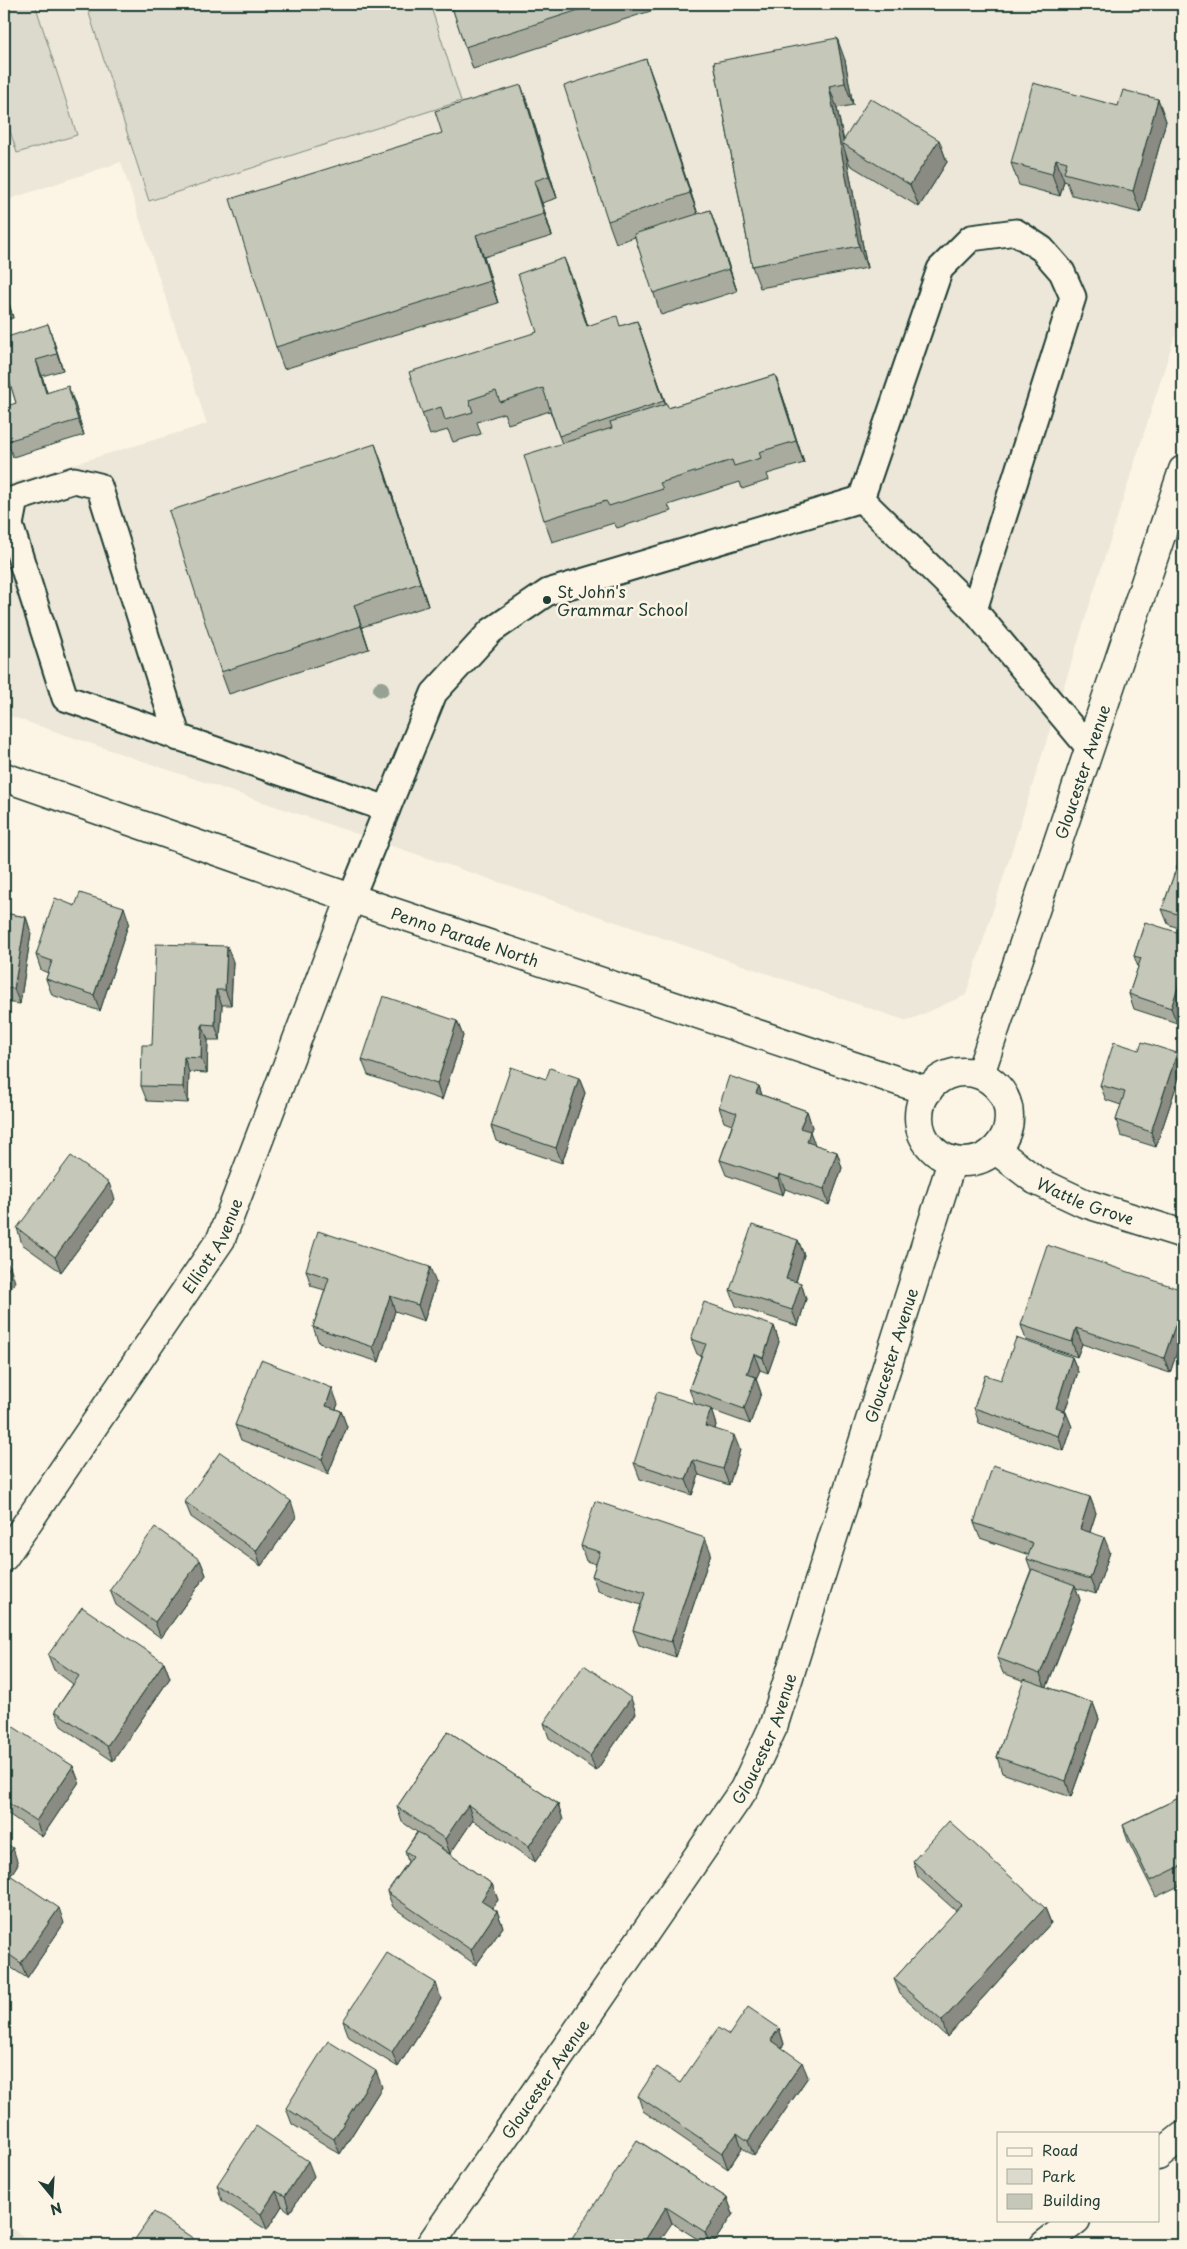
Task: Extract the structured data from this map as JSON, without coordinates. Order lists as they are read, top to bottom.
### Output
{
  "streets": {
    "street": [
      "Gloucester Avenue",
      "Penno Parade North",
      "Wattle Grove",
      "Elliott Avenue"
    ]
  },
  "crossings": [
    ["Gloucester Avenue", "Penno Parade North"],
    ["Gloucester Avenue", "Wattle Grove"],
    ["Penno Parade North", "Wattle Grove"],
    ["Penno Parade North", "Elliott Avenue"]
  ],
  "places": ["St John's Grammar School"],
  "legend": ["Road", "Park", "Building"],
  "north": "bottom"
}
